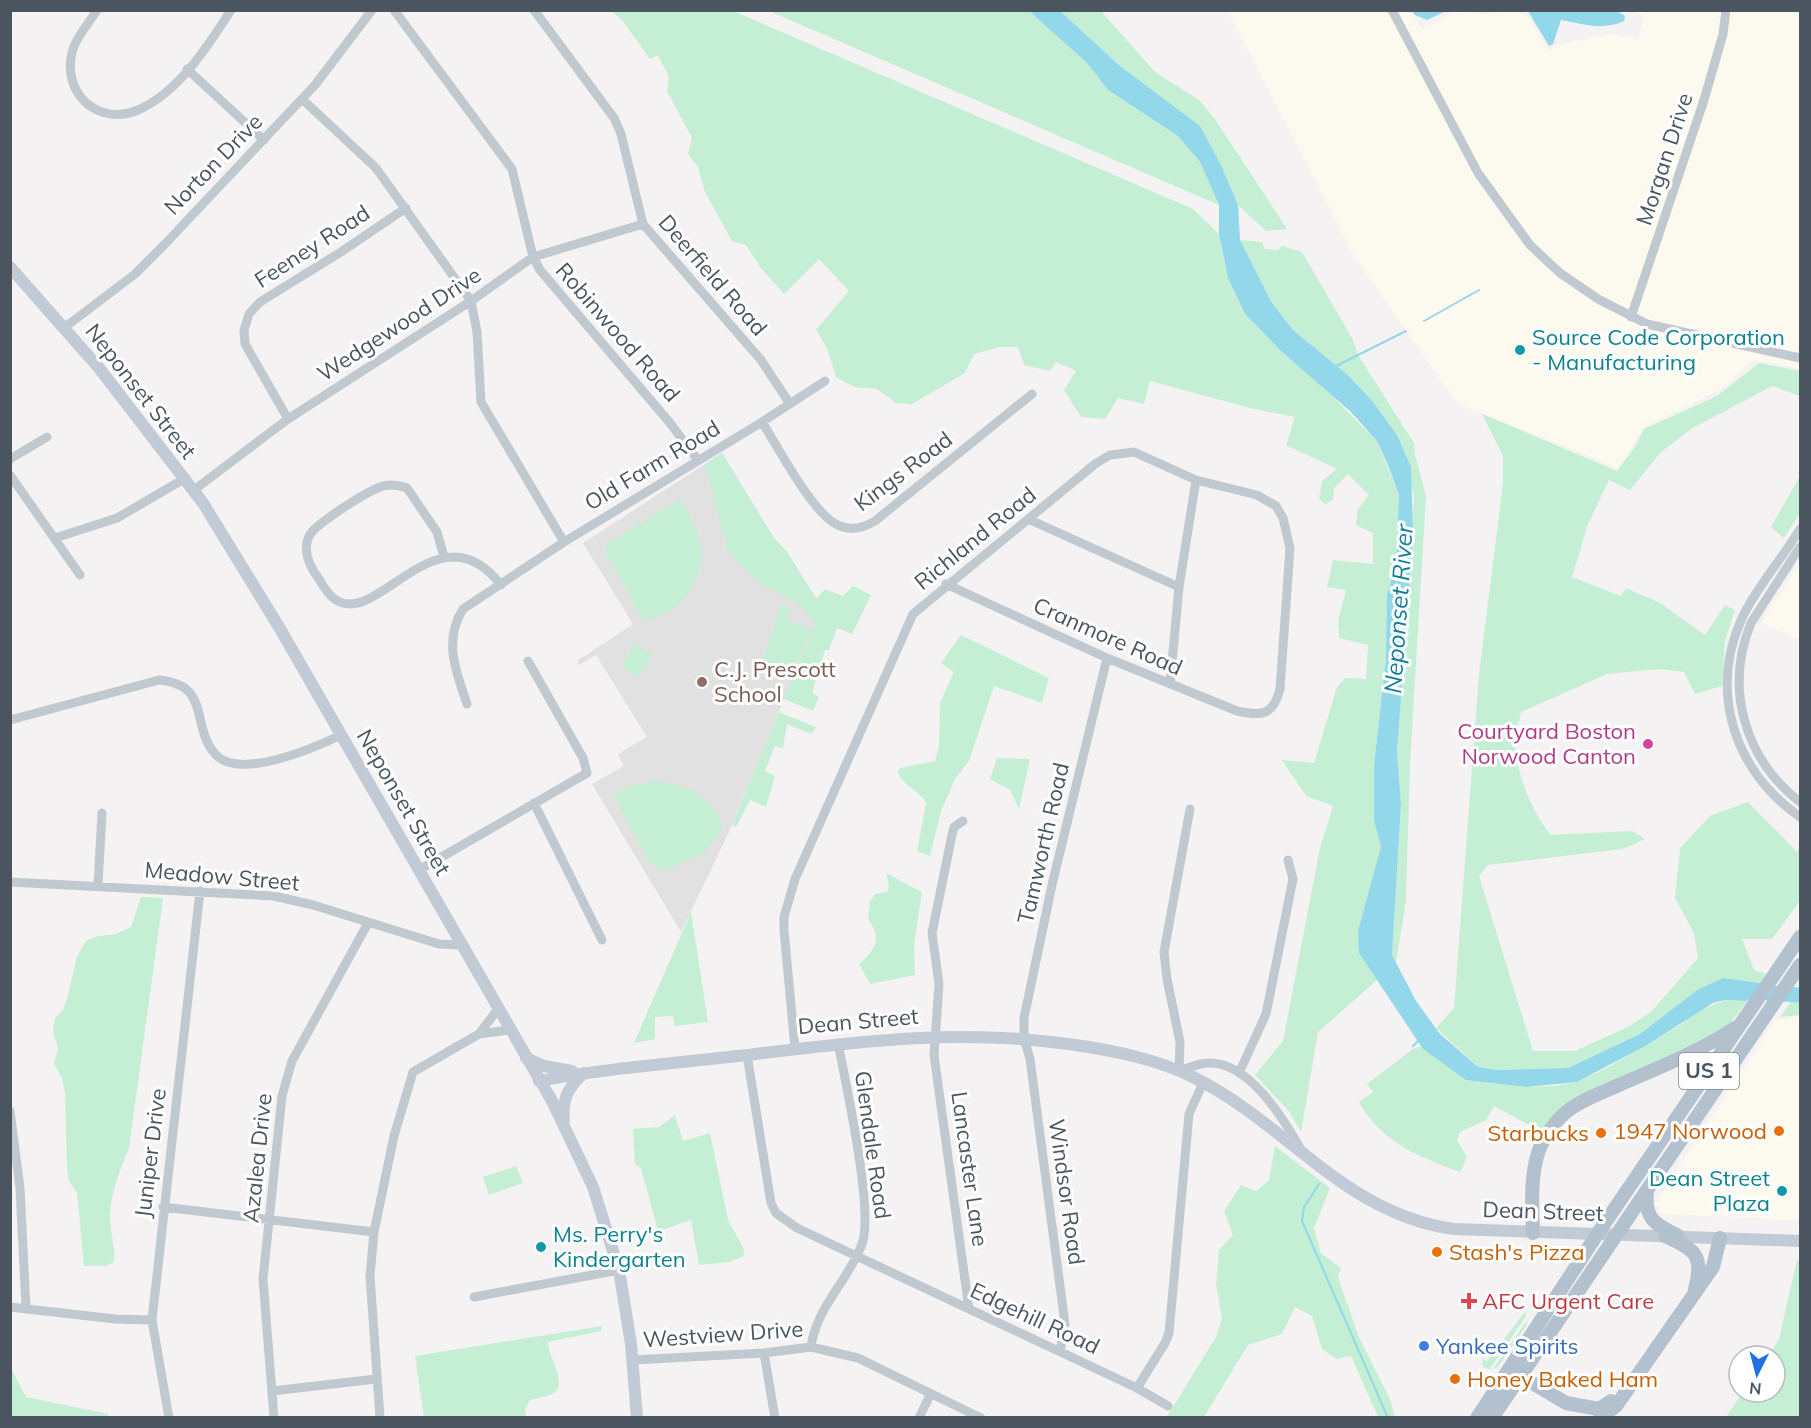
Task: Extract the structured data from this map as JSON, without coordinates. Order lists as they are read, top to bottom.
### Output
{
  "streets": {
    "main road": ["Neponset Street", "Dean Street", "US 1"],
    "street": [
      "Morgan Drive",
      "Norton Drive",
      "Feeney Road",
      "Deerfield Road",
      "Wedgewood Drive",
      "Robinwood Road",
      "Old Farm Road",
      "Kings Road",
      "Richland Road",
      "Cranmore Road",
      "Tamworth Road",
      "Meadow Street",
      "Glendale Road",
      "Juniper Drive",
      "Azalea Drive",
      "Lancaster Lane",
      "Windsor Road",
      "Edgehill Road",
      "Westview Drive"
    ]
  },
  "crossings": [
    ["Norton Drive", "Neponset Street"],
    ["Feeney Road", "Wedgewood Drive"],
    ["Deerfield Road", "Wedgewood Drive"],
    ["Deerfield Road", "Old Farm Road"],
    ["Wedgewood Drive", "Robinwood Road"],
    ["Wedgewood Drive", "Neponset Street"],
    ["Robinwood Road", "Old Farm Road"],
    ["Neponset Street", "Meadow Street"],
    ["Neponset Street", "Dean Street"],
    ["Neponset Street", "Westview Drive"],
    ["Old Farm Road", "Kings Road"],
    ["Richland Road", "Cranmore Road"],
    ["Richland Road", "Dean Street"],
    ["Cranmore Road", "Tamworth Road"],
    ["Tamworth Road", "Dean Street"],
    ["Tamworth Road", "Windsor Road"],
    ["Meadow Street", "Juniper Drive"],
    ["Meadow Street", "Azalea Drive"],
    ["Dean Street", "US 1"],
    ["Dean Street", "Glendale Road"],
    ["Dean Street", "Lancaster Lane"],
    ["Dean Street", "Windsor Road"],
    ["Dean Street", "Edgehill Road"],
    ["Glendale Road", "Edgehill Road"],
    ["Glendale Road", "Westview Drive"],
    ["Lancaster Lane", "Edgehill Road"],
    ["Windsor Road", "Edgehill Road"]
  ],
  "water": ["Neponset River"],
  "places": {
    "other": [
      "Source Code Corporation - Manufacturing",
      "C.J. Prescott School",
      "Courtyard Boston Norwood Canton",
      "1947 Norwood",
      "Starbucks",
      "Dean Street Plaza",
      "Ms. Perry's Kindergarten",
      "Stash's Pizza",
      "Yankee Spirits",
      "Honey Baked Ham"
    ],
    "health": ["AFC Urgent Care"]
  },
  "north": "bottom"
}
